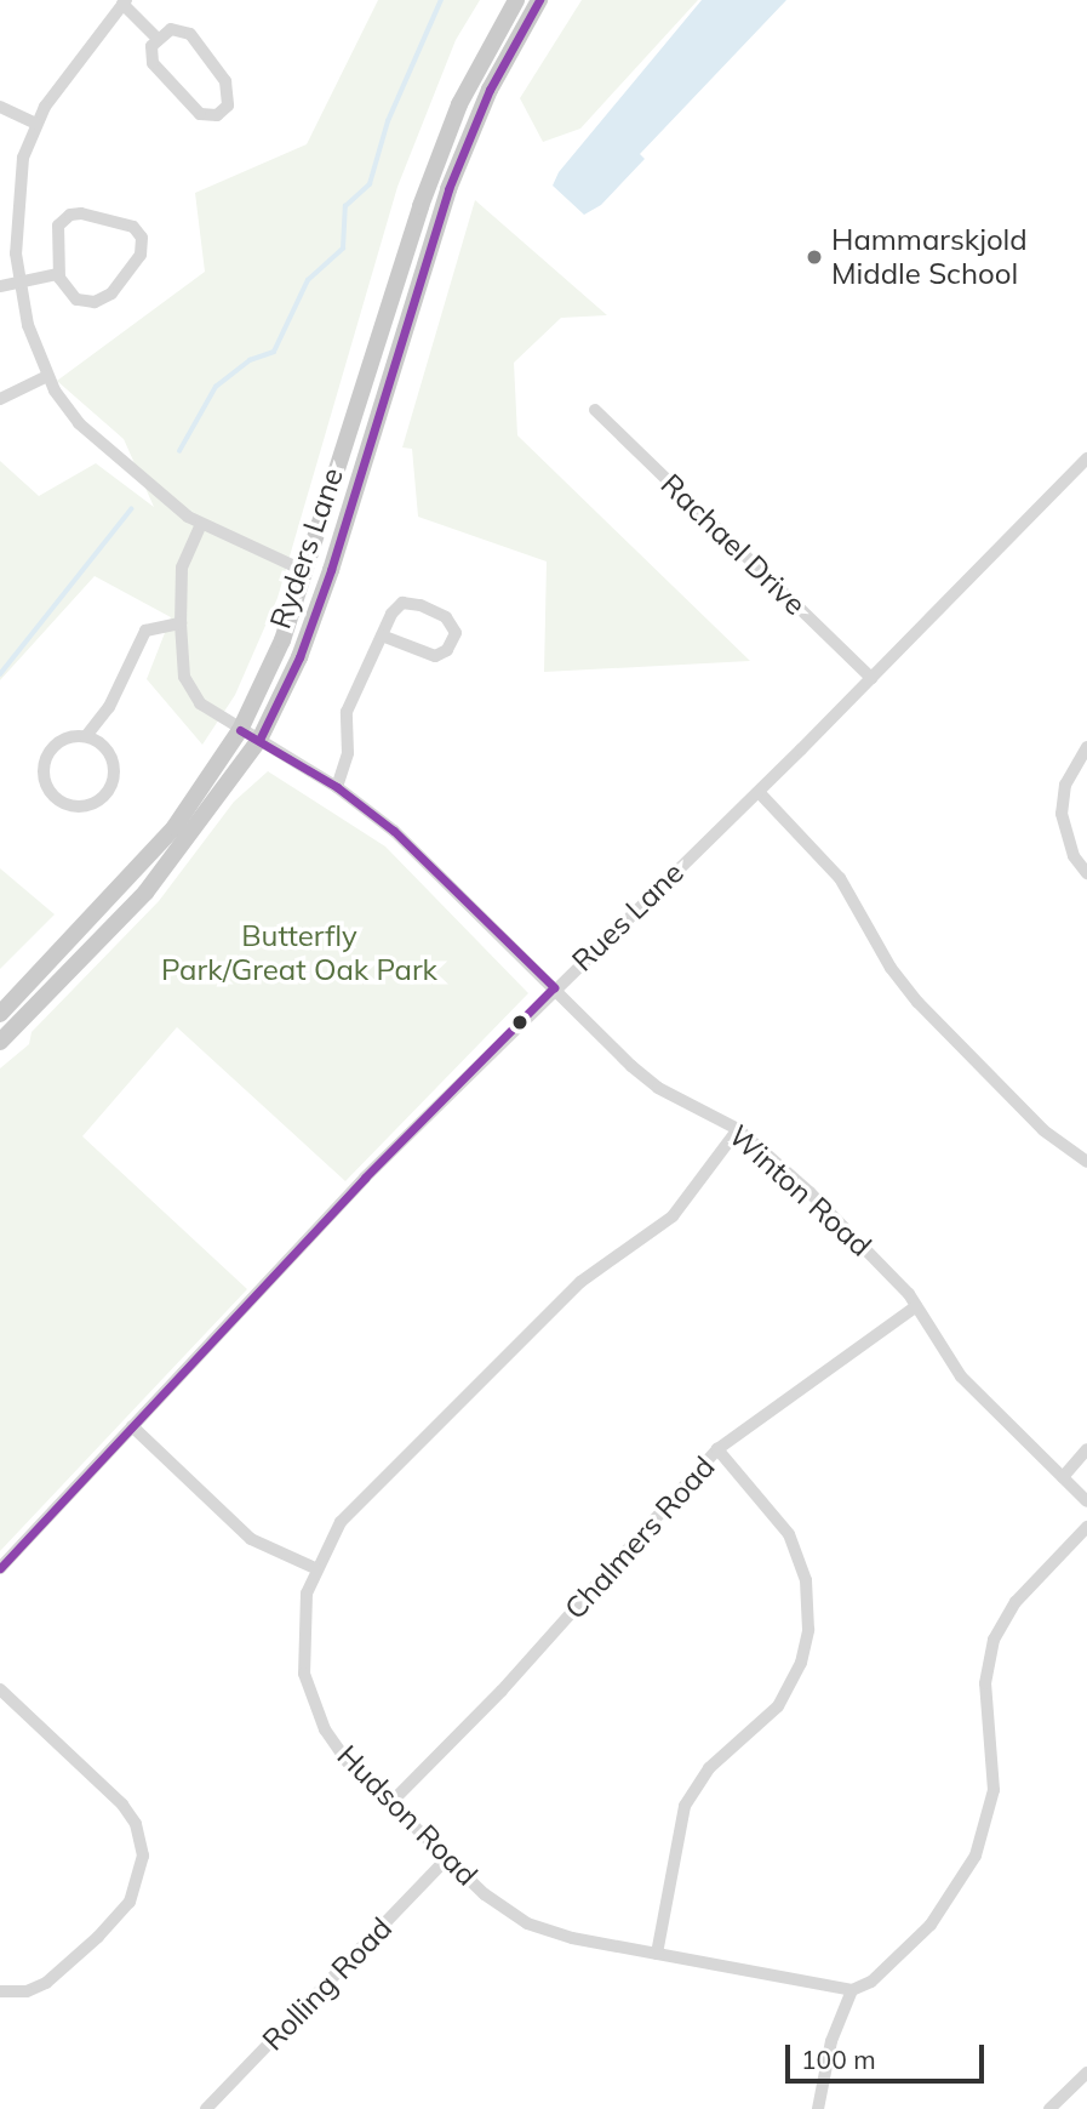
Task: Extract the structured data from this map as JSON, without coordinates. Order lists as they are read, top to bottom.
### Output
{
  "streets": {
    "main road": ["Ryders Lane"],
    "street": [
      "Rachael Drive",
      "Rues Lane",
      "Winton Road",
      "Chalmers Road",
      "Hudson Road",
      "Rolling Road"
    ]
  },
  "crossings": [
    ["Rachael Drive", "Rues Lane"],
    ["Ryders Lane", "Winton Road"],
    ["Rues Lane", "Winton Road"],
    ["Winton Road", "Chalmers Road"],
    ["Winton Road", "Hudson Road"],
    ["Chalmers Road", "Hudson Road"],
    ["Hudson Road", "Rolling Road"]
  ],
  "parks": ["Butterfly Park/Great Oak Park"],
  "places": ["Hammarskjold Middle School"],
  "scale_bar": "100 m"
}
